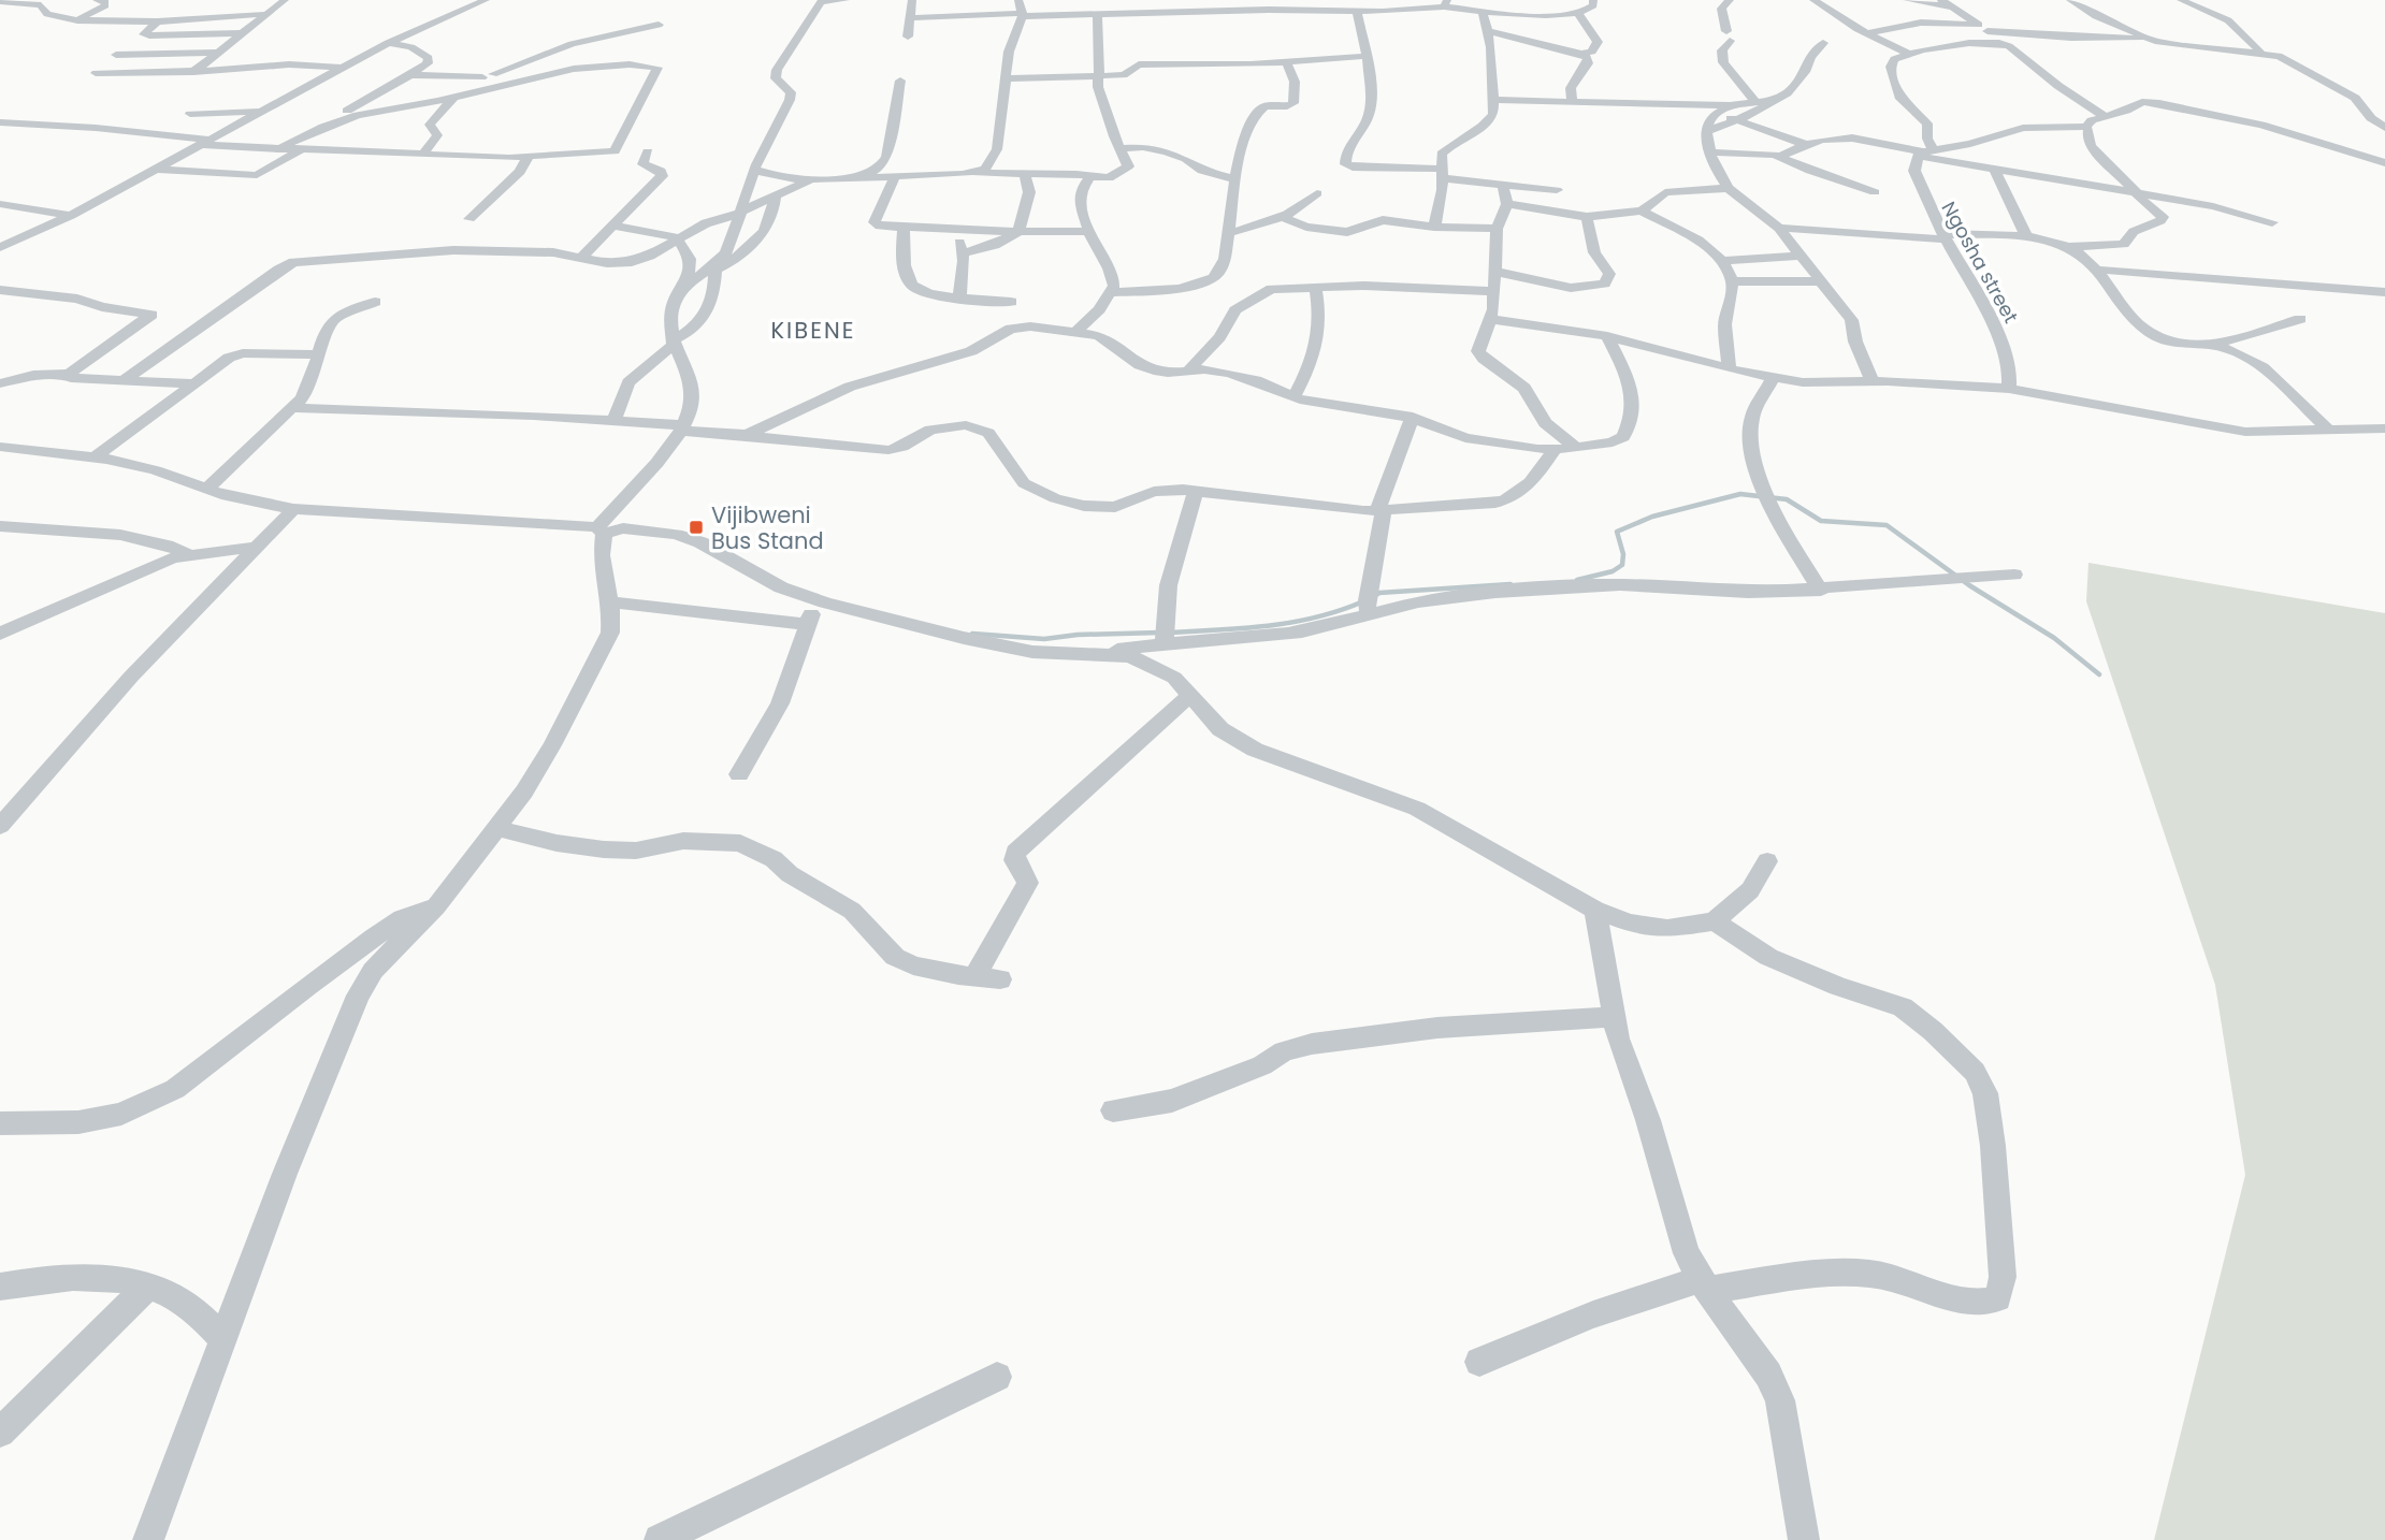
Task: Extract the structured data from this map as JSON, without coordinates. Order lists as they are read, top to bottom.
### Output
{
  "streets": {
    "street": ["Ngosha street"]
  },
  "districts": ["KIBENE"],
  "places": {
    "transit": ["Vijibweni Bus Stand"]
  }
}
